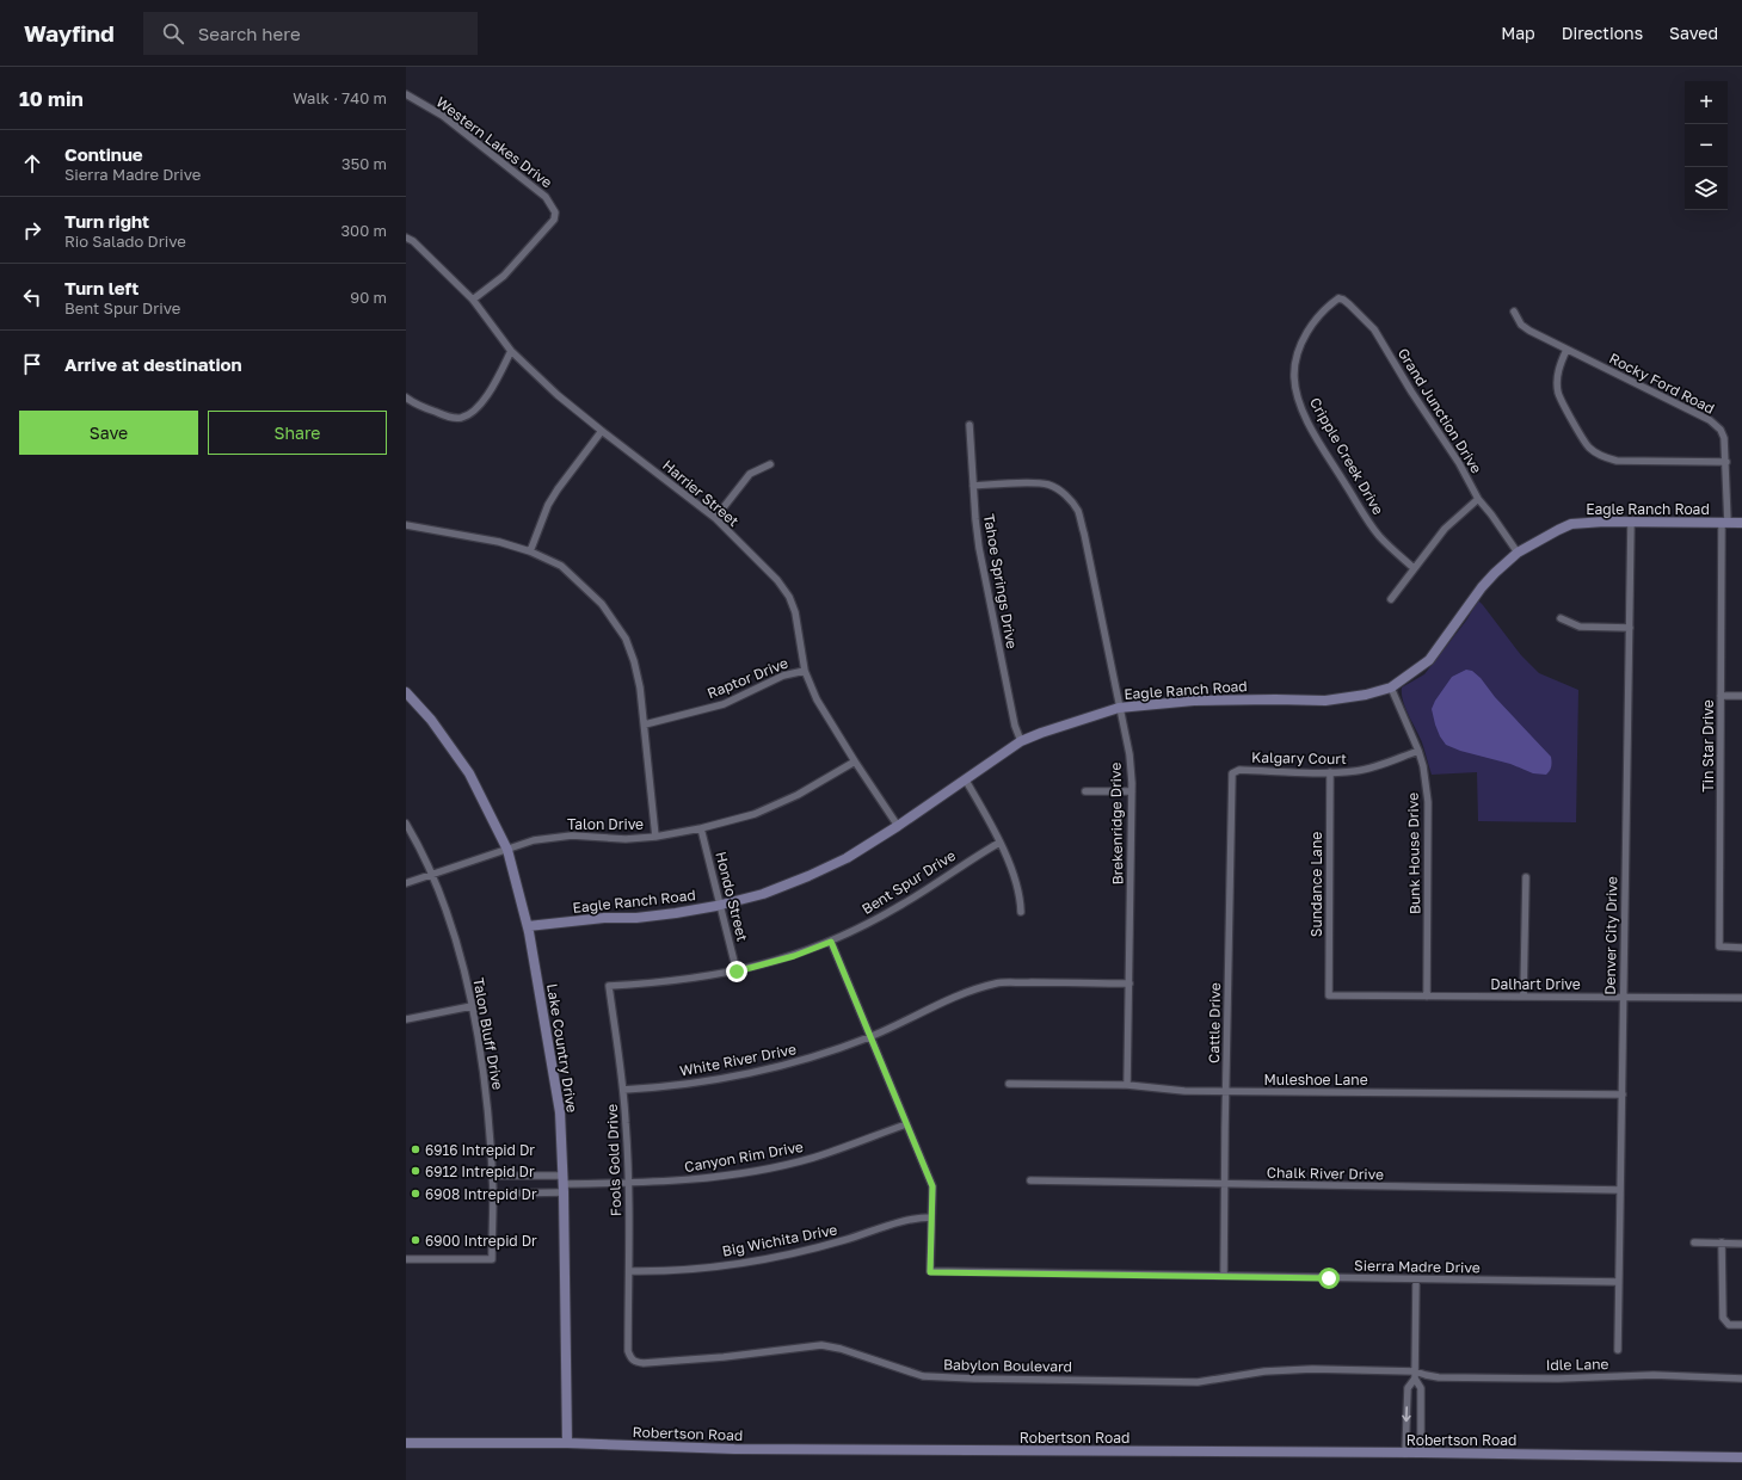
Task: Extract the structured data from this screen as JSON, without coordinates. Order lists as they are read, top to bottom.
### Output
{
  "streets": {
    "street": [
      "Western Lakes Drive",
      "Rocky Ford Road",
      "Grand Junction Drive",
      "Cripple Creek Drive",
      "Harrier Street",
      "Eagle Ranch Road",
      "Tahoe Springs Drive",
      "Raptor Drive",
      "Tin Star Drive",
      "Kalgary Court",
      "Talon Drive",
      "Brekenridge Drive",
      "Bunk House Drive",
      "Bent Spur Drive",
      "Sundance Lane",
      "Hondo Street",
      "Denver City Drive",
      "Dalhart Drive",
      "Cattle Drive",
      "Talon Bluff Drive",
      "Lake Country Drive",
      "White River Drive",
      "Muleshoe Lane",
      "Canyon Rim Drive",
      "Fools Gold Drive",
      "Chalk River Drive",
      "Big Wichita Drive",
      "Sierra Madre Drive",
      "Idle Lane",
      "Babylon Boulevard",
      "Robertson Road"
    ]
  },
  "crossings": [
    ["Western Lakes Drive", "Harrier Street"],
    ["Rocky Ford Road", "Eagle Ranch Road"],
    ["Rocky Ford Road", "Tin Star Drive"],
    ["Grand Junction Drive", "Cripple Creek Drive"],
    ["Grand Junction Drive", "Eagle Ranch Road"],
    ["Harrier Street", "Eagle Ranch Road"],
    ["Harrier Street", "Raptor Drive"],
    ["Harrier Street", "Talon Drive"],
    ["Eagle Ranch Road", "Tahoe Springs Drive"],
    ["Eagle Ranch Road", "Tin Star Drive"],
    ["Eagle Ranch Road", "Brekenridge Drive"],
    ["Eagle Ranch Road", "Bunk House Drive"],
    ["Eagle Ranch Road", "Hondo Street"],
    ["Eagle Ranch Road", "Denver City Drive"],
    ["Eagle Ranch Road", "Lake Country Drive"],
    ["Tahoe Springs Drive", "Brekenridge Drive"],
    ["Kalgary Court", "Bunk House Drive"],
    ["Kalgary Court", "Sundance Lane"],
    ["Kalgary Court", "Cattle Drive"],
    ["Talon Drive", "Hondo Street"],
    ["Talon Drive", "Talon Bluff Drive"],
    ["Talon Drive", "Lake Country Drive"],
    ["Brekenridge Drive", "White River Drive"],
    ["Brekenridge Drive", "Muleshoe Lane"],
    ["Bunk House Drive", "Dalhart Drive"],
    ["Bent Spur Drive", "Hondo Street"],
    ["Bent Spur Drive", "Fools Gold Drive"],
    ["Sundance Lane", "Dalhart Drive"],
    ["Denver City Drive", "Dalhart Drive"],
    ["Denver City Drive", "Muleshoe Lane"],
    ["Denver City Drive", "Chalk River Drive"],
    ["Denver City Drive", "Sierra Madre Drive"],
    ["Cattle Drive", "Muleshoe Lane"],
    ["Cattle Drive", "Chalk River Drive"],
    ["Cattle Drive", "Sierra Madre Drive"],
    ["Lake Country Drive", "Canyon Rim Drive"],
    ["Lake Country Drive", "Robertson Road"],
    ["White River Drive", "Fools Gold Drive"],
    ["Canyon Rim Drive", "Fools Gold Drive"],
    ["Fools Gold Drive", "Big Wichita Drive"],
    ["Fools Gold Drive", "Babylon Boulevard"],
    ["Big Wichita Drive", "Sierra Madre Drive"],
    ["Idle Lane", "Babylon Boulevard"]
  ],
  "places": [
    "6916 Intrepid Dr",
    "6912 Intrepid Dr",
    "6908 Intrepid Dr",
    "6900 Intrepid Dr"
  ],
  "page": {
    "header": "Wayfind",
    "search": "Search here",
    "nav": ["Map", "Directions", "Saved"],
    "heading": ["10 min", "Walk · 740 m"],
    "map_buttons": ["+", "−"],
    "list": [
      ["Continue", "Sierra Madre Drive", "350 m"],
      ["Turn right", "Rio Salado Drive", "300 m"],
      ["Turn left", "Bent Spur Drive", "90 m"],
      "Arrive at destination"
    ],
    "buttons": ["Save", "Share"]
  }
}
